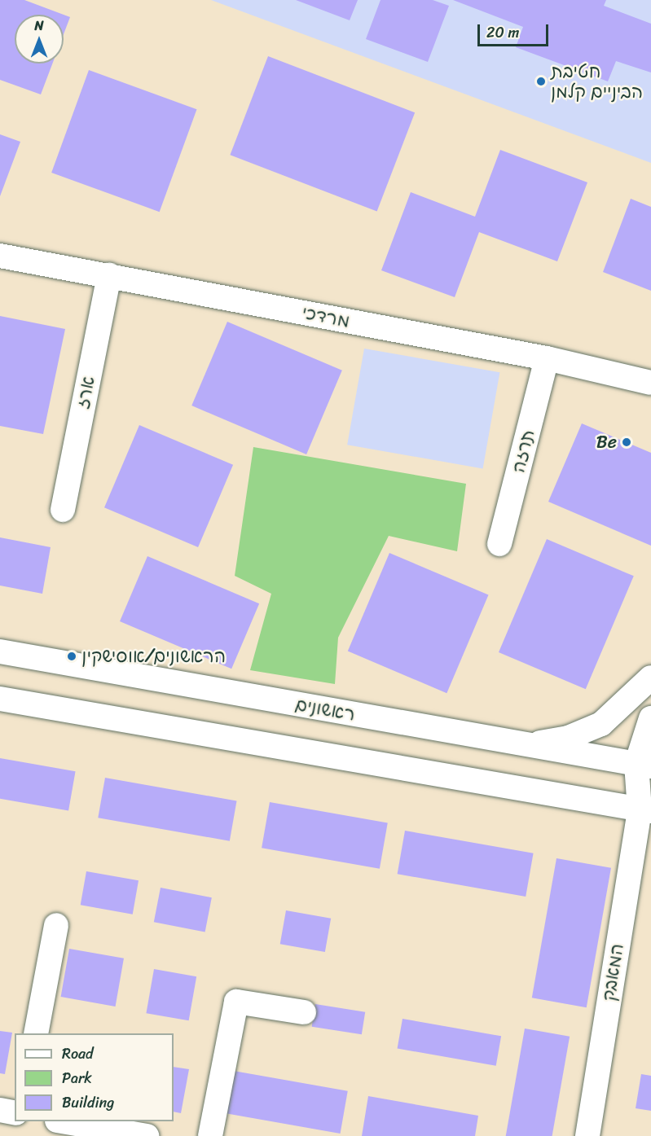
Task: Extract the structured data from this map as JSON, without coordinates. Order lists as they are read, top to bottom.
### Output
{
  "streets": {
    "street": [
      "מרדכי",
      "ארז",
      "תרזה",
      "ראשונים",
      "המאבק"
    ]
  },
  "crossings": [
    ["מרדכי", "ארז"],
    ["מרדכי", "תרזה"],
    ["ראשונים", "המאבק"]
  ],
  "places": ["חטיבת הביניים קלמן", "Be", "הראשונים/אוסישקין"],
  "legend": ["Road", "Park", "Building"],
  "scale_bar": "20 m",
  "north": "top"
}
